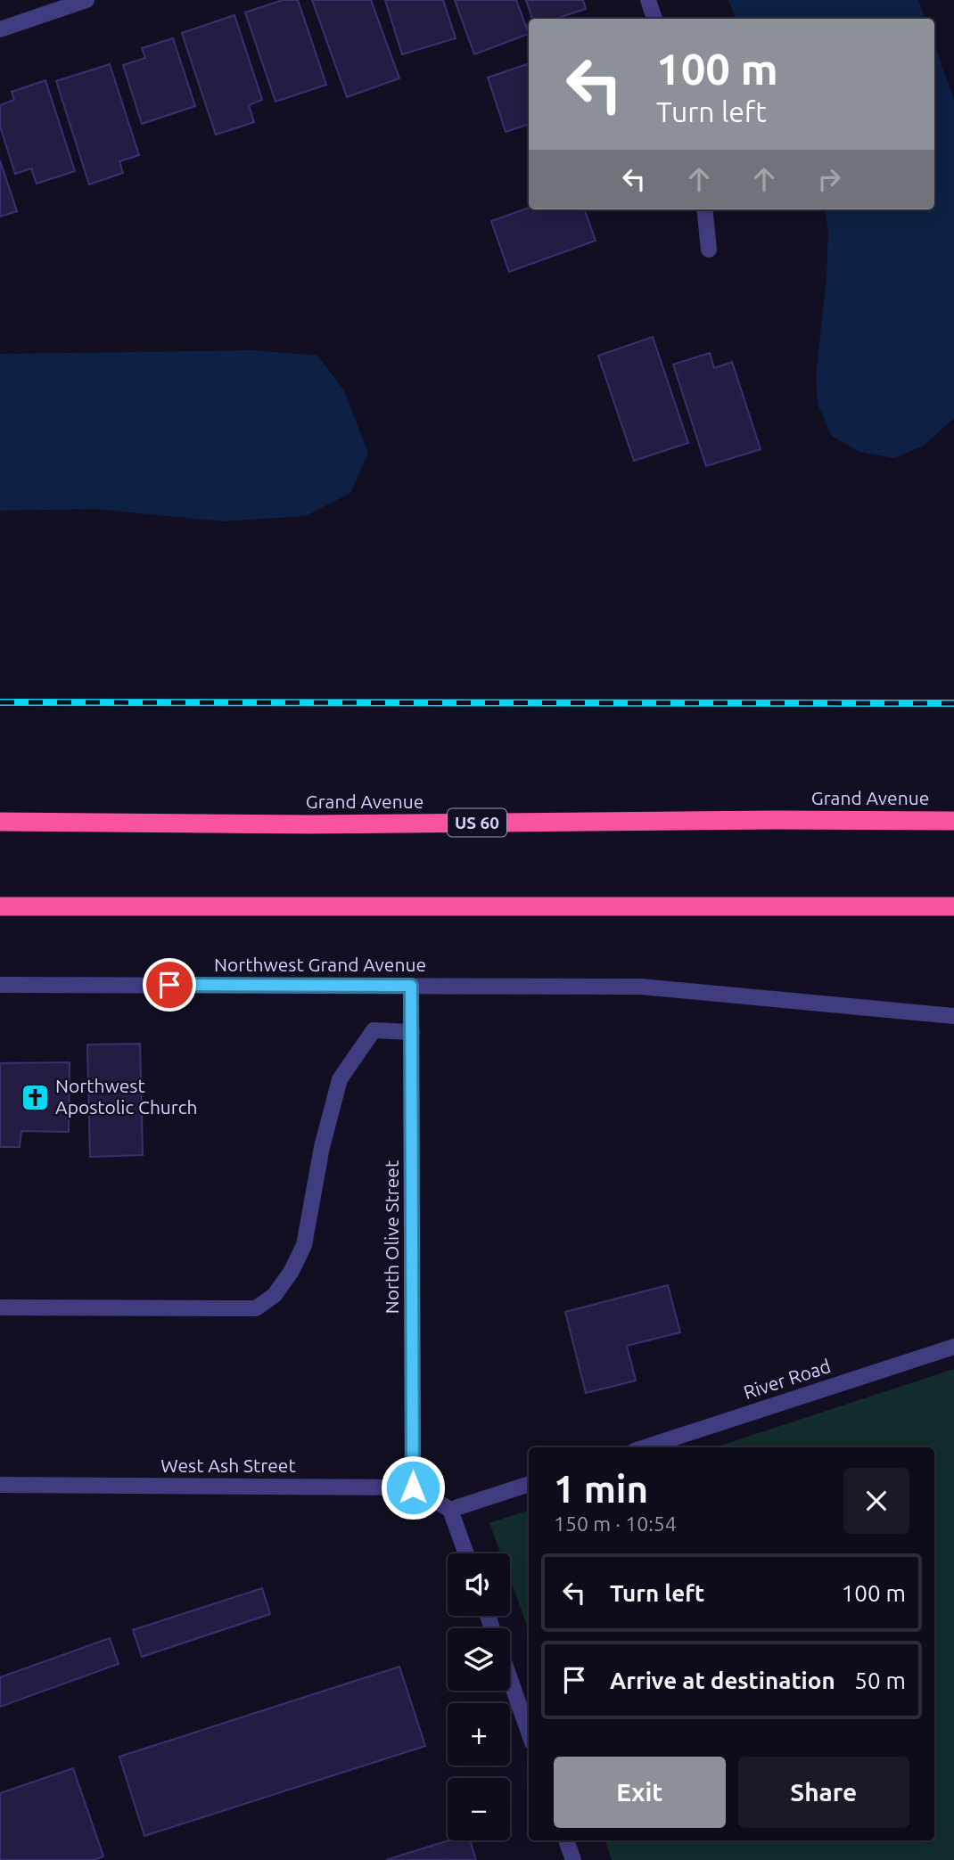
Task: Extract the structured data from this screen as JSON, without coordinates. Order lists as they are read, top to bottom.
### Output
{
  "streets": {
    "highway": ["Grand Avenue", "US 60"],
    "street": [
      "Northwest Grand Avenue",
      "North Olive Street",
      "River Road",
      "West Ash Street"
    ]
  },
  "crossings": [
    ["Northwest Grand Avenue", "North Olive Street"],
    ["North Olive Street", "West Ash Street"]
  ],
  "places": {
    "church": ["Northwest Apostolic Church"]
  },
  "page": {
    "turn": ["100 m", "Turn left"],
    "heading": ["1 min", "150 m · 10:54"],
    "map_buttons": ["+", "−"],
    "list": [
      {
        "name": "Turn left",
        "value": "100 m"
      },
      {
        "name": "Arrive at destination",
        "value": "50 m"
      }
    ],
    "buttons": ["Exit", "Share"]
  }
}
